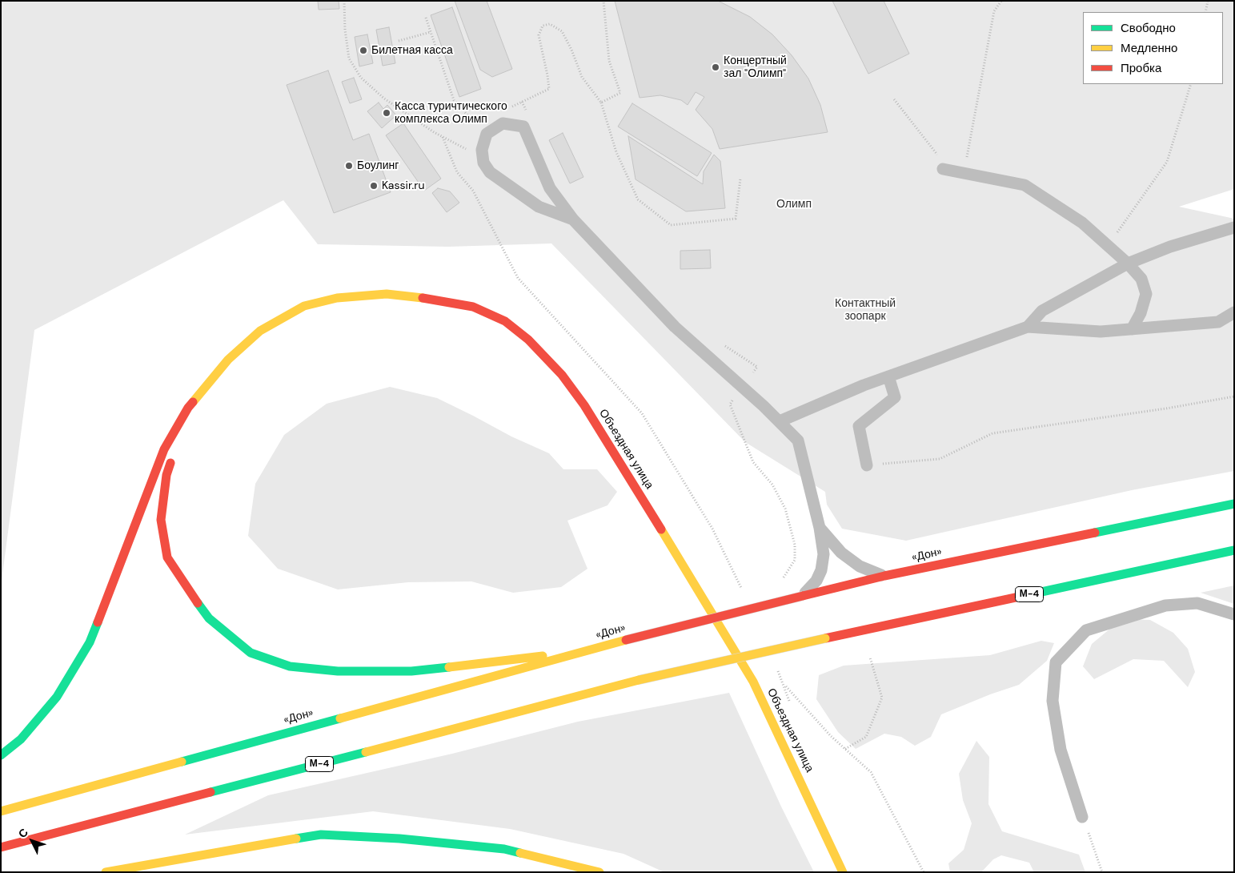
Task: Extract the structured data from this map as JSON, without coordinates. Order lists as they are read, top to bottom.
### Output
{
  "streets": {
    "main road": ["Объездная улица", "«Дон»", "М-4"]
  },
  "parks": ["Олимп", "Контактный зоопарк"],
  "places": [
    "Билетная касса",
    "Концертный зал \"Олимп\"",
    "Касса туричтического комплекса Олимп",
    "Боулинг",
    "Kassir.ru"
  ],
  "legend": ["Свободно", "Медленно", "Пробка"],
  "north": "top left"
}
